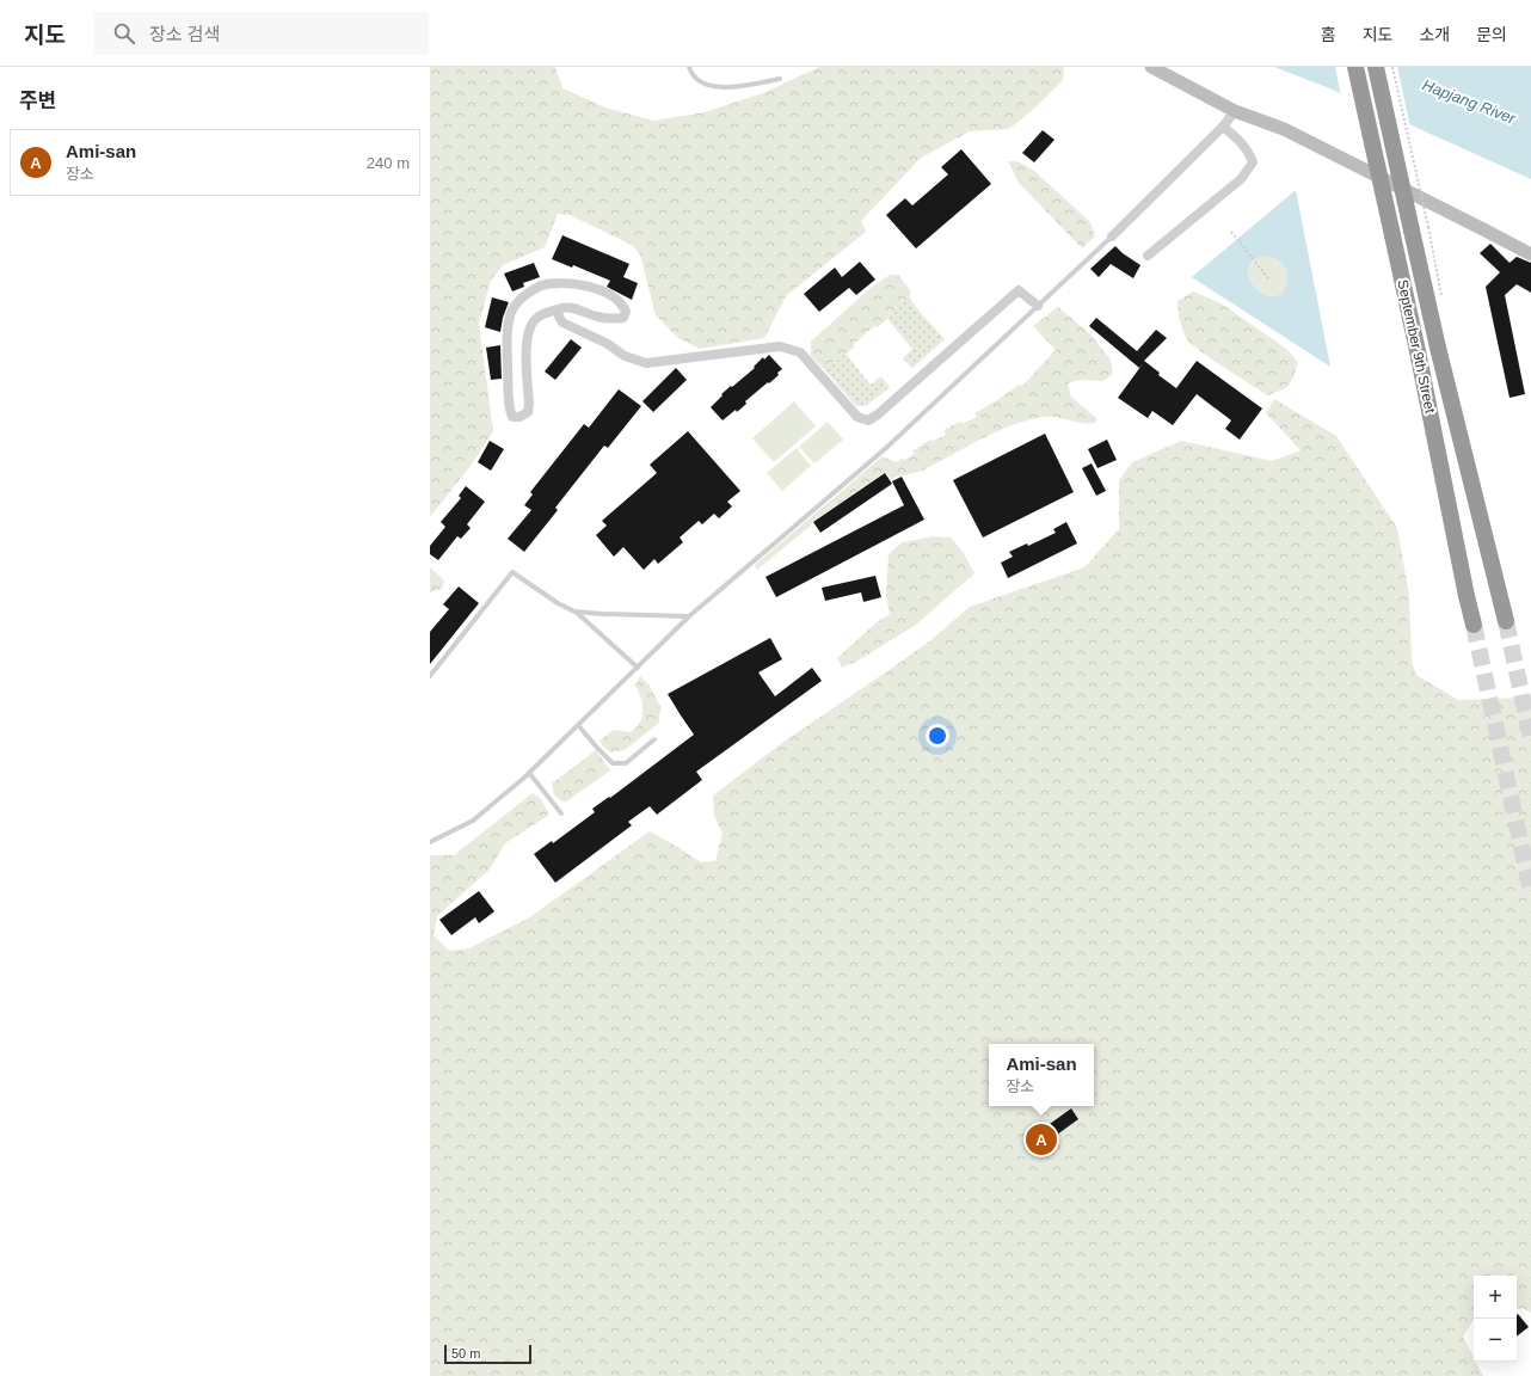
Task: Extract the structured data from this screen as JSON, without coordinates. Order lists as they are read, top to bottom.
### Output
{
  "streets": {
    "highway": ["September 9th Street"]
  },
  "water": ["Hapjang River"],
  "scale_bar": "50 m",
  "page": {
    "header": "지도",
    "search": "장소 검색",
    "nav": [
      "홈",
      "지도",
      "소개",
      "문의"
    ],
    "heading": "주변",
    "list": [
      {
        "mark": "A",
        "name": "Ami-san",
        "note": "장소",
        "value": "240 m"
      }
    ],
    "popup": ["Ami-san", "장소"],
    "pins": "A",
    "map_buttons": ["+", "−"],
    "scale": "50 m"
  }
}
